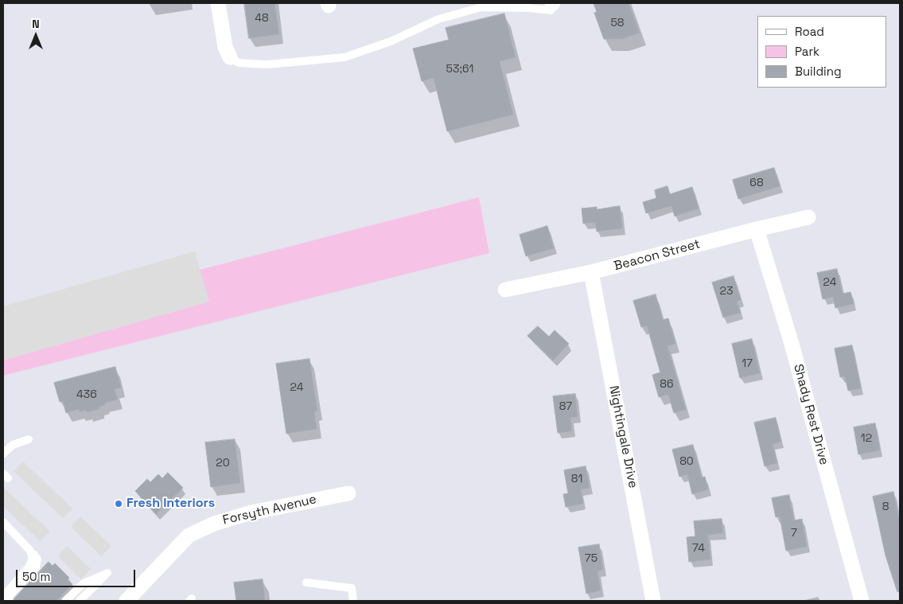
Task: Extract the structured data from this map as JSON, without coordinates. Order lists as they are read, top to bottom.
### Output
{
  "streets": {
    "street": [
      "Beacon Street",
      "Shady Rest Drive",
      "Nightingale Drive",
      "Forsyth Avenue"
    ]
  },
  "crossings": [
    ["Beacon Street", "Shady Rest Drive"],
    ["Beacon Street", "Nightingale Drive"]
  ],
  "places": ["Fresh Interiors"],
  "house_numbers": [
    "48",
    "58",
    "53;61",
    "68",
    "24",
    "23",
    "17",
    "86",
    "24",
    "436",
    "87",
    "12",
    "80",
    "20",
    "81",
    "8",
    "7",
    "74",
    "75"
  ],
  "legend": ["Road", "Park", "Building"],
  "scale_bar": "50 m",
  "north": "top"
}
